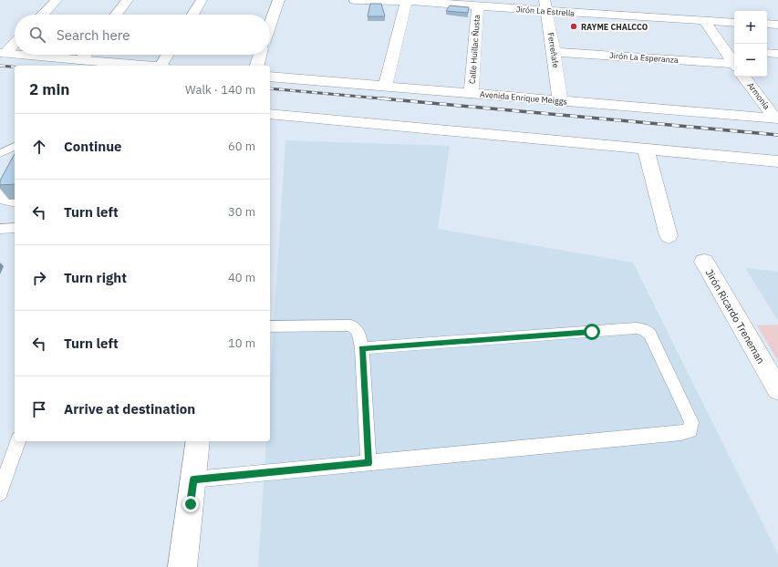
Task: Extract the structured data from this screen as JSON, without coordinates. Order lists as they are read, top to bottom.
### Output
{
  "streets": {
    "street": [
      "Jirón La Estrella",
      "Calle Huillac Ñusta",
      "Ferreñafe",
      "Jirón La Esperanza",
      "Armonía",
      "Avenida Enrique Meiggs",
      "Jirón Ricardo Treneman"
    ]
  },
  "crossings": [
    ["Jirón La Estrella", "Calle Huillac Ñusta"],
    ["Jirón La Estrella", "Ferreñafe"],
    ["Jirón La Estrella", "Armonía"],
    ["Calle Huillac Ñusta", "Avenida Enrique Meiggs"],
    ["Ferreñafe", "Jirón La Esperanza"],
    ["Ferreñafe", "Avenida Enrique Meiggs"],
    ["Jirón La Esperanza", "Armonía"],
    ["Armonía", "Avenida Enrique Meiggs"]
  ],
  "places": ["RAYME CHALCCO"],
  "page": {
    "map_buttons": ["+", "−"],
    "search": "Search here",
    "heading": ["2 min", "Walk · 140 m"],
    "list": [
      ["Continue", "60 m"],
      ["Turn left", "30 m"],
      ["Turn right", "40 m"],
      ["Turn left", "10 m"],
      "Arrive at destination"
    ]
  }
}
